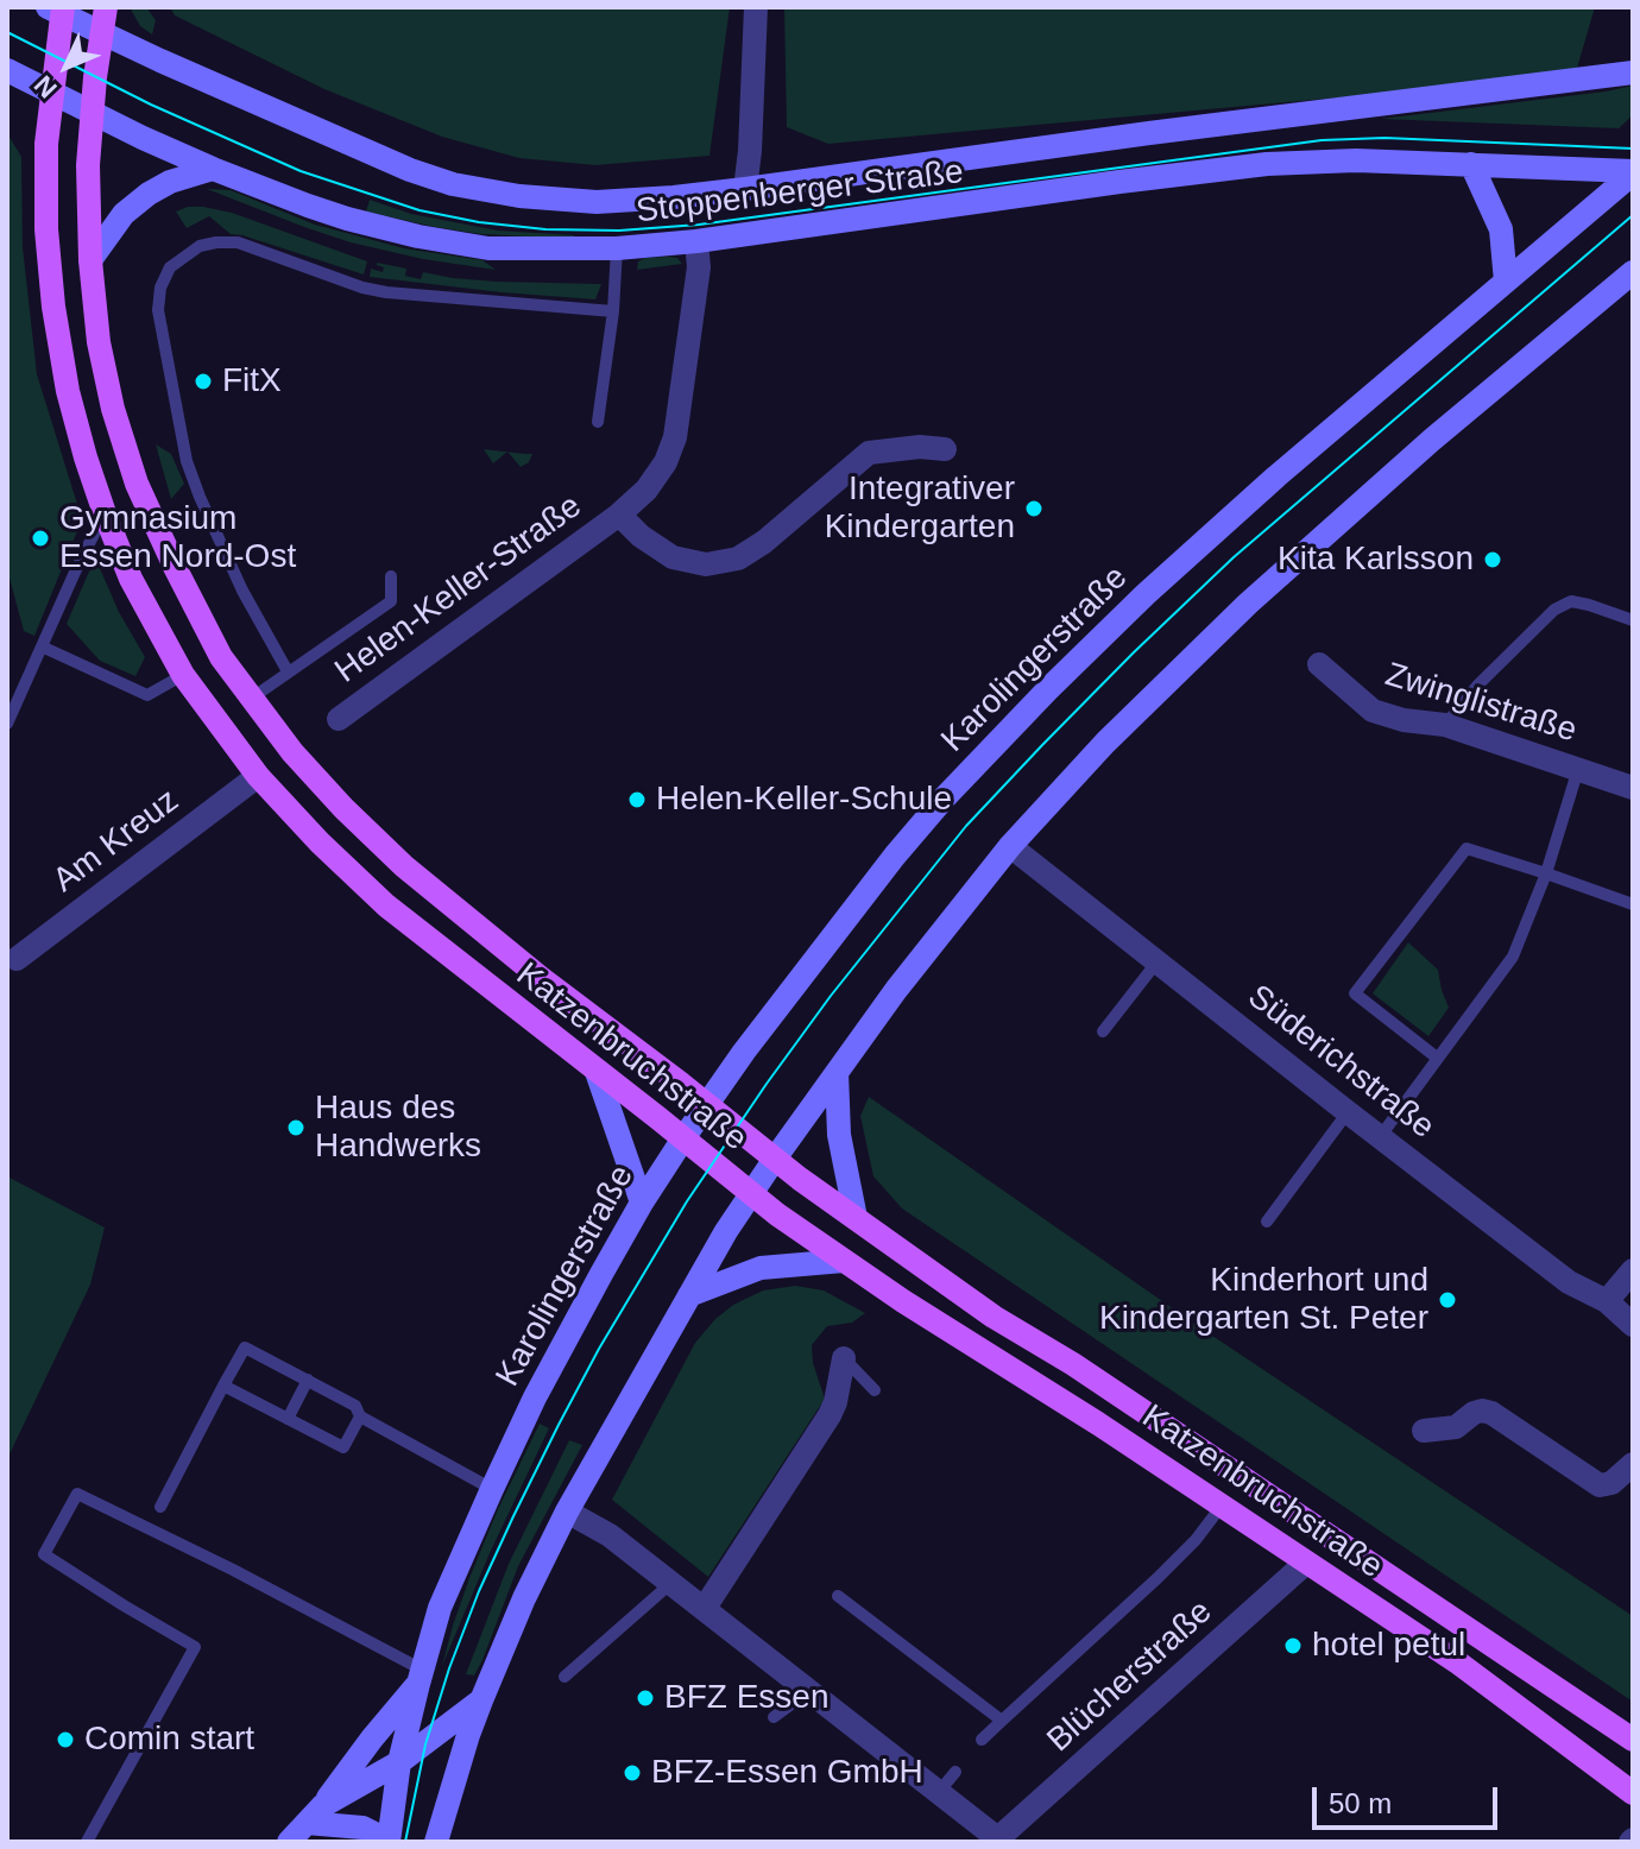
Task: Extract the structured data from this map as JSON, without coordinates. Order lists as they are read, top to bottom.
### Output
{
  "streets": {
    "main road": ["Stoppenberger Straße", "Karolingerstraße", "Katzenbruchstraße"],
    "street": [
      "Helen-Keller-Straße",
      "Zwinglistraße",
      "Am Kreuz",
      "Süderichstraße",
      "Blücherstraße"
    ]
  },
  "crossings": [
    ["Stoppenberger Straße", "Helen-Keller-Straße"],
    ["Stoppenberger Straße", "Karolingerstraße"],
    ["Stoppenberger Straße", "Katzenbruchstraße"],
    ["Karolingerstraße", "Katzenbruchstraße"],
    ["Am Kreuz", "Katzenbruchstraße"],
    ["Katzenbruchstraße", "Blücherstraße"]
  ],
  "places": [
    "FitX",
    "Integrativer Kindergarten",
    "Gymnasium Essen Nord-Ost",
    "Kita Karlsson",
    "Helen-Keller-Schule",
    "Haus des Handwerks",
    "Kinderhort und Kindergarten St. Peter",
    "hotel petul",
    "BFZ Essen",
    "Comin start",
    "BFZ-Essen GmbH"
  ],
  "scale_bar": "50 m",
  "north": "bottom left"
}
